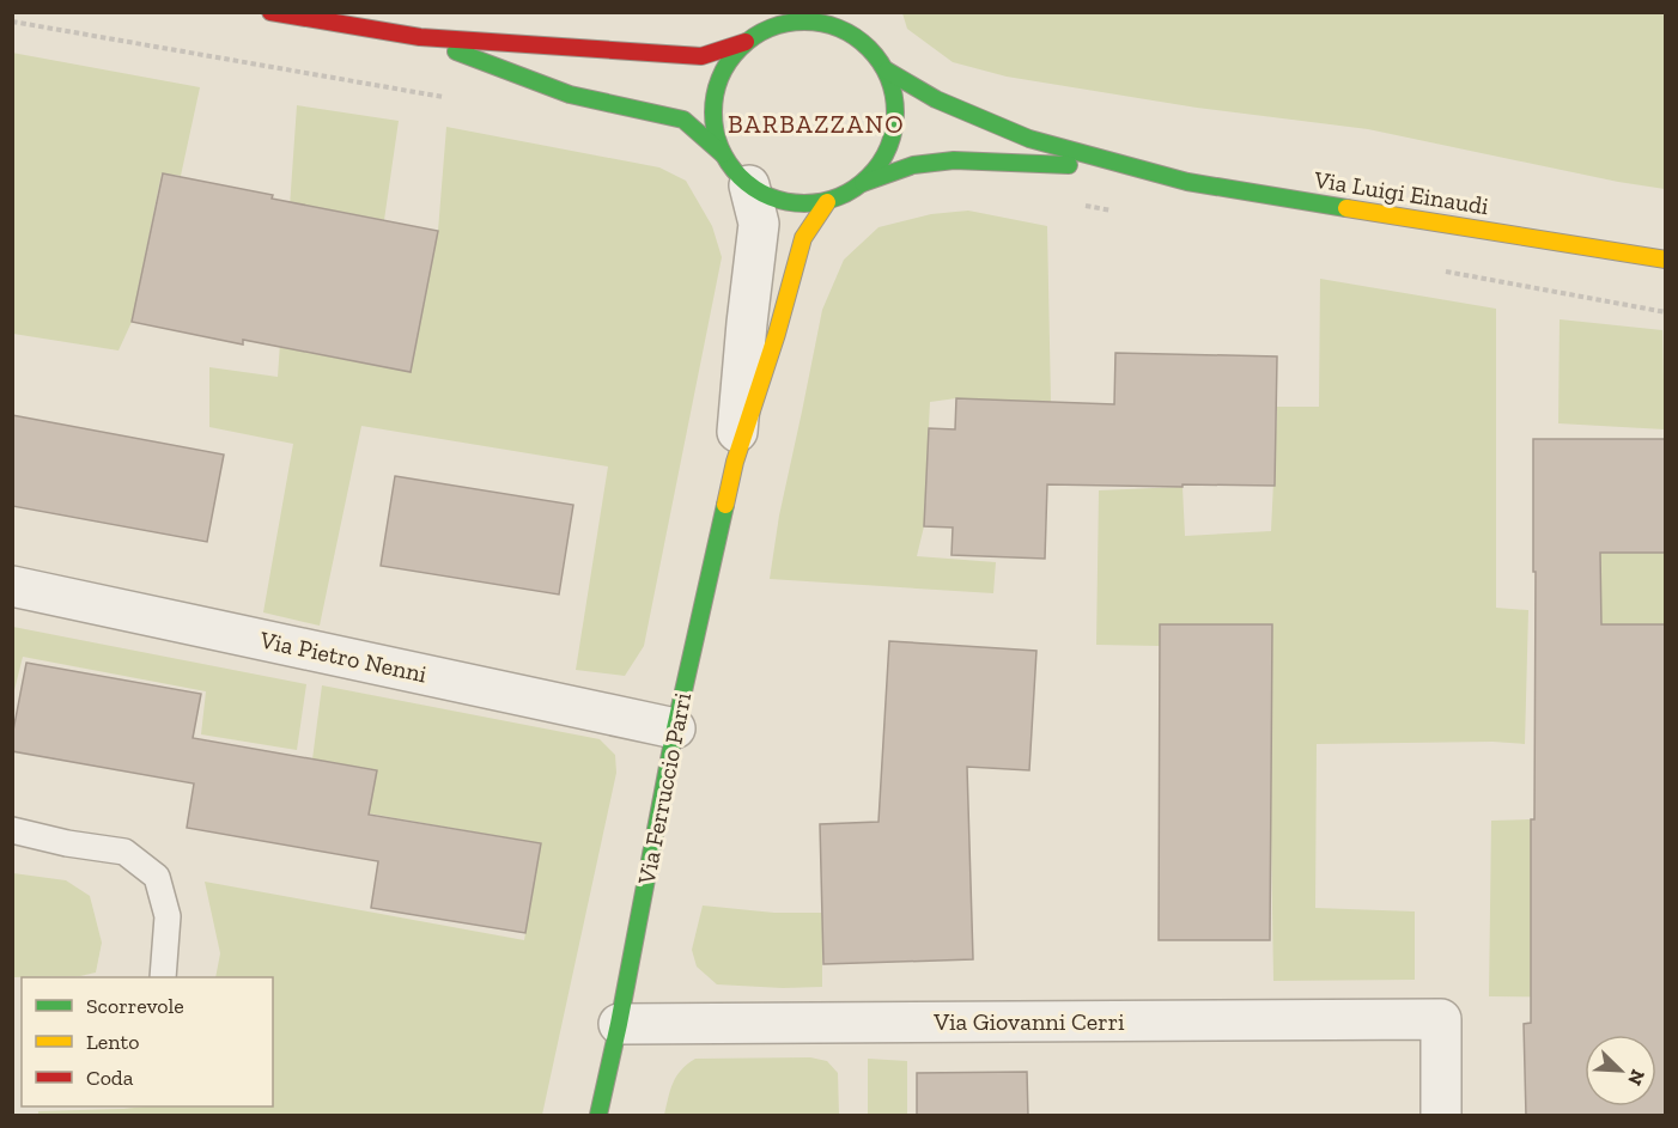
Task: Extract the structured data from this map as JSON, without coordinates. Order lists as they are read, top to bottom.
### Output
{
  "streets": {
    "street": [
      "Via Luigi Einaudi",
      "Via Pietro Nenni",
      "Via Ferruccio Parri",
      "Via Giovanni Cerri"
    ]
  },
  "crossings": [
    ["Via Luigi Einaudi", "Via Ferruccio Parri"],
    ["Via Pietro Nenni", "Via Ferruccio Parri"],
    ["Via Ferruccio Parri", "Via Giovanni Cerri"]
  ],
  "districts": ["BARBAZZANO"],
  "legend": ["Scorrevole", "Lento", "Coda"],
  "north": "bottom right"
}
